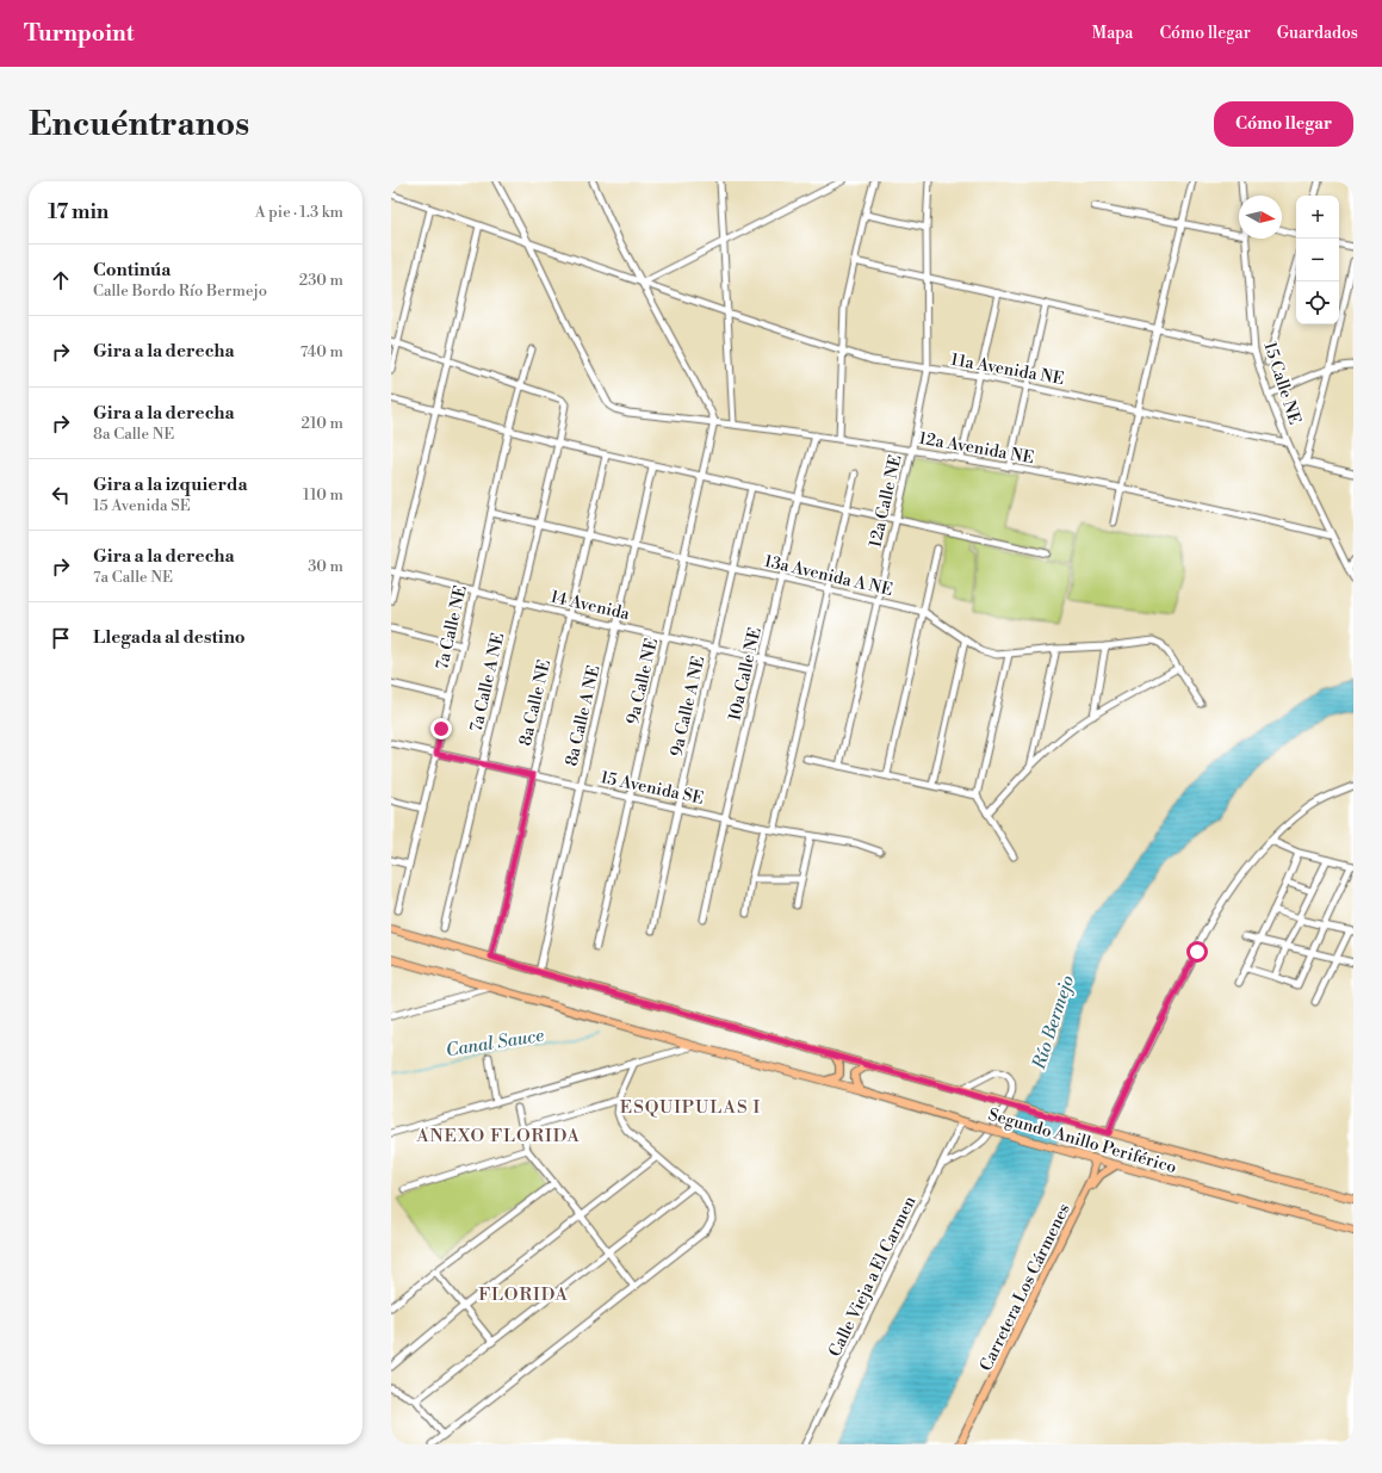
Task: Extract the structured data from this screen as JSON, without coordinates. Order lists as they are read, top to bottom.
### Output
{
  "streets": {
    "main road": ["Segundo Anillo Periférico", "Carretera Los Cármenes"],
    "street": [
      "11a Avenida NE",
      "15 Calle NE",
      "12a Avenida NE",
      "12a Calle NE",
      "13a Avenida A NE",
      "14 Avenida",
      "7a Calle NE",
      "10a Calle NE",
      "9a Calle NE",
      "7a Calle A NE",
      "8a Calle NE",
      "9a Calle A NE",
      "8a Calle A NE",
      "15 Avenida SE",
      "Calle Vieja a El Carmen"
    ]
  },
  "crossings": [
    ["11a Avenida NE", "15 Calle NE"],
    ["11a Avenida NE", "12a Avenida NE"],
    ["11a Avenida NE", "12a Calle NE"],
    ["15 Calle NE", "12a Avenida NE"],
    ["12a Avenida NE", "12a Calle NE"],
    ["12a Avenida NE", "10a Calle NE"],
    ["12a Avenida NE", "9a Calle NE"],
    ["12a Calle NE", "13a Avenida A NE"],
    ["13a Avenida A NE", "7a Calle NE"],
    ["13a Avenida A NE", "10a Calle NE"],
    ["13a Avenida A NE", "9a Calle NE"],
    ["13a Avenida A NE", "7a Calle A NE"],
    ["13a Avenida A NE", "8a Calle NE"],
    ["13a Avenida A NE", "9a Calle A NE"],
    ["13a Avenida A NE", "8a Calle A NE"],
    ["14 Avenida", "7a Calle NE"],
    ["14 Avenida", "10a Calle NE"],
    ["14 Avenida", "9a Calle NE"],
    ["14 Avenida", "7a Calle A NE"],
    ["14 Avenida", "8a Calle NE"],
    ["14 Avenida", "9a Calle A NE"],
    ["14 Avenida", "8a Calle A NE"],
    ["7a Calle NE", "7a Calle A NE"],
    ["7a Calle NE", "15 Avenida SE"],
    ["10a Calle NE", "15 Avenida SE"],
    ["9a Calle NE", "15 Avenida SE"],
    ["7a Calle A NE", "15 Avenida SE"],
    ["8a Calle NE", "15 Avenida SE"],
    ["8a Calle NE", "Segundo Anillo Periférico"],
    ["9a Calle A NE", "15 Avenida SE"],
    ["8a Calle A NE", "15 Avenida SE"],
    ["8a Calle A NE", "Segundo Anillo Periférico"],
    ["Segundo Anillo Periférico", "Calle Vieja a El Carmen"],
    ["Segundo Anillo Periférico", "Carretera Los Cármenes"]
  ],
  "districts": ["ESQUIPULAS I", "ANEXO FLORIDA", "FLORIDA"],
  "water": ["Río Bermejo", "Canal Sauce"],
  "north": "right",
  "page": {
    "header": "Turnpoint",
    "nav": ["Mapa", "Cómo llegar", "Guardados"],
    "buttons": "Cómo llegar",
    "title": "Encuéntranos",
    "heading": ["17 min", "A pie · 1.3 km"],
    "map_buttons": ["+", "−"],
    "list": [
      ["Continúa", "Calle Bordo Río Bermejo", "230 m"],
      ["Gira a la derecha", "740 m"],
      ["Gira a la derecha", "8a Calle NE", "210 m"],
      ["Gira a la izquierda", "15 Avenida SE", "110 m"],
      ["Gira a la derecha", "7a Calle NE", "30 m"],
      "Llegada al destino"
    ]
  }
}
